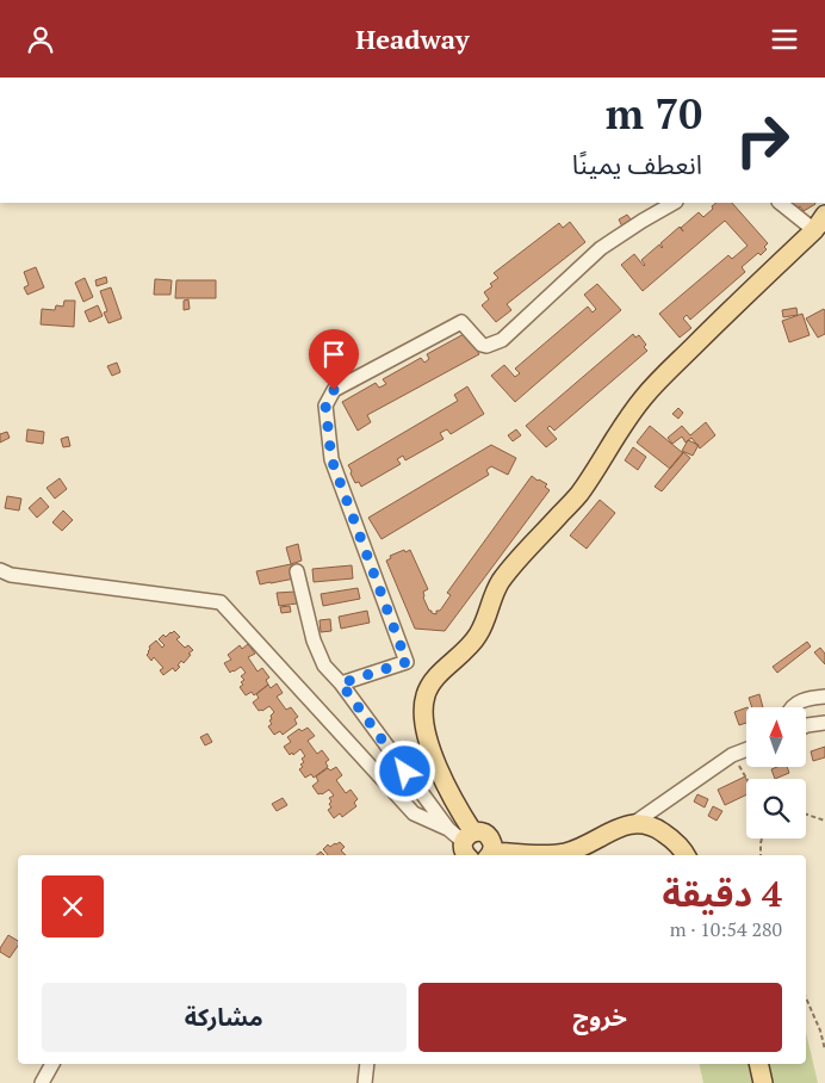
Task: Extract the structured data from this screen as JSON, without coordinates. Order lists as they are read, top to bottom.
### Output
{
  "north": "top",
  "page": {
    "header": "Headway",
    "turn": ["70 m", "انعطف يمينًا"],
    "heading": ["4 دقيقة", "280 m · 10:54"],
    "buttons": ["خروج", "مشاركة"]
  }
}
